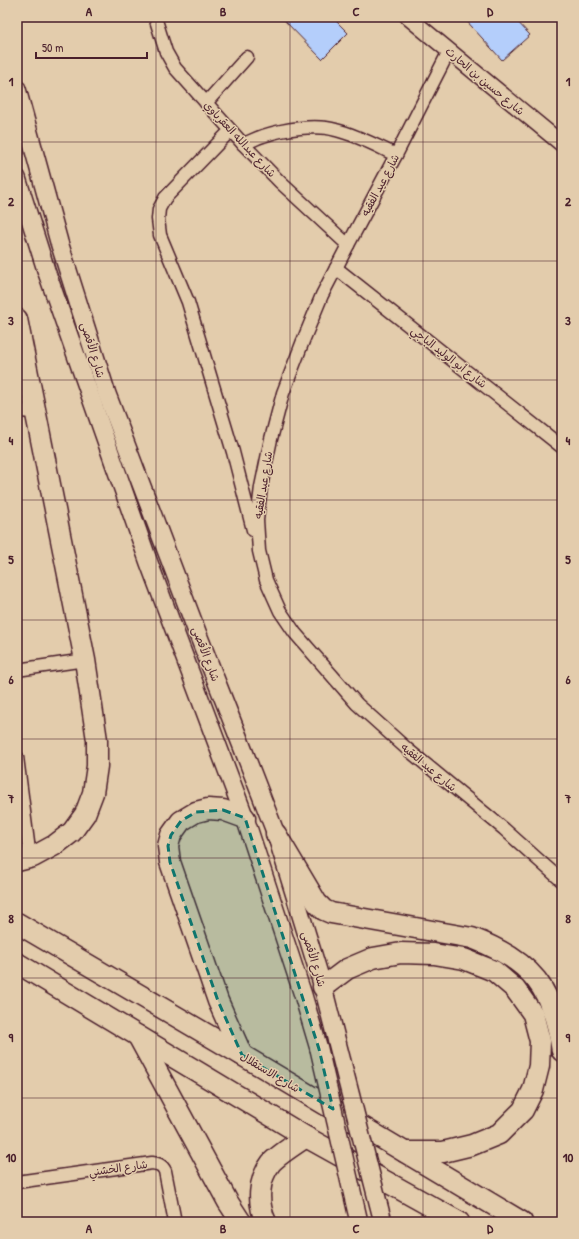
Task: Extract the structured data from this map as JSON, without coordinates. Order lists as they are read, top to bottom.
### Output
{
  "streets": {
    "highway": ["شارع الاستقلال"],
    "main road": ["شارع الأقصى"],
    "street": [
      "شارع حسين بن الحارث",
      "شارع عبدالله العقرباوي",
      "شارع عيد الفقيه",
      "شارع أبو الوليد الباجي",
      "شارع الخشني"
    ]
  },
  "crossings": [
    ["شارع حسين بن الحارث", "شارع عيد الفقيه"],
    ["شارع عبدالله العقرباوي", "شارع عيد الفقيه"],
    ["شارع عيد الفقيه", "شارع أبو الوليد الباجي"]
  ],
  "scale_bar": "50 m",
  "grid": {
    "columns": [
      "A",
      "B",
      "C",
      "D"
    ],
    "rows": [
      "1",
      "2",
      "3",
      "4",
      "5",
      "6",
      "7",
      "8",
      "9",
      "10"
    ]
  }
}
